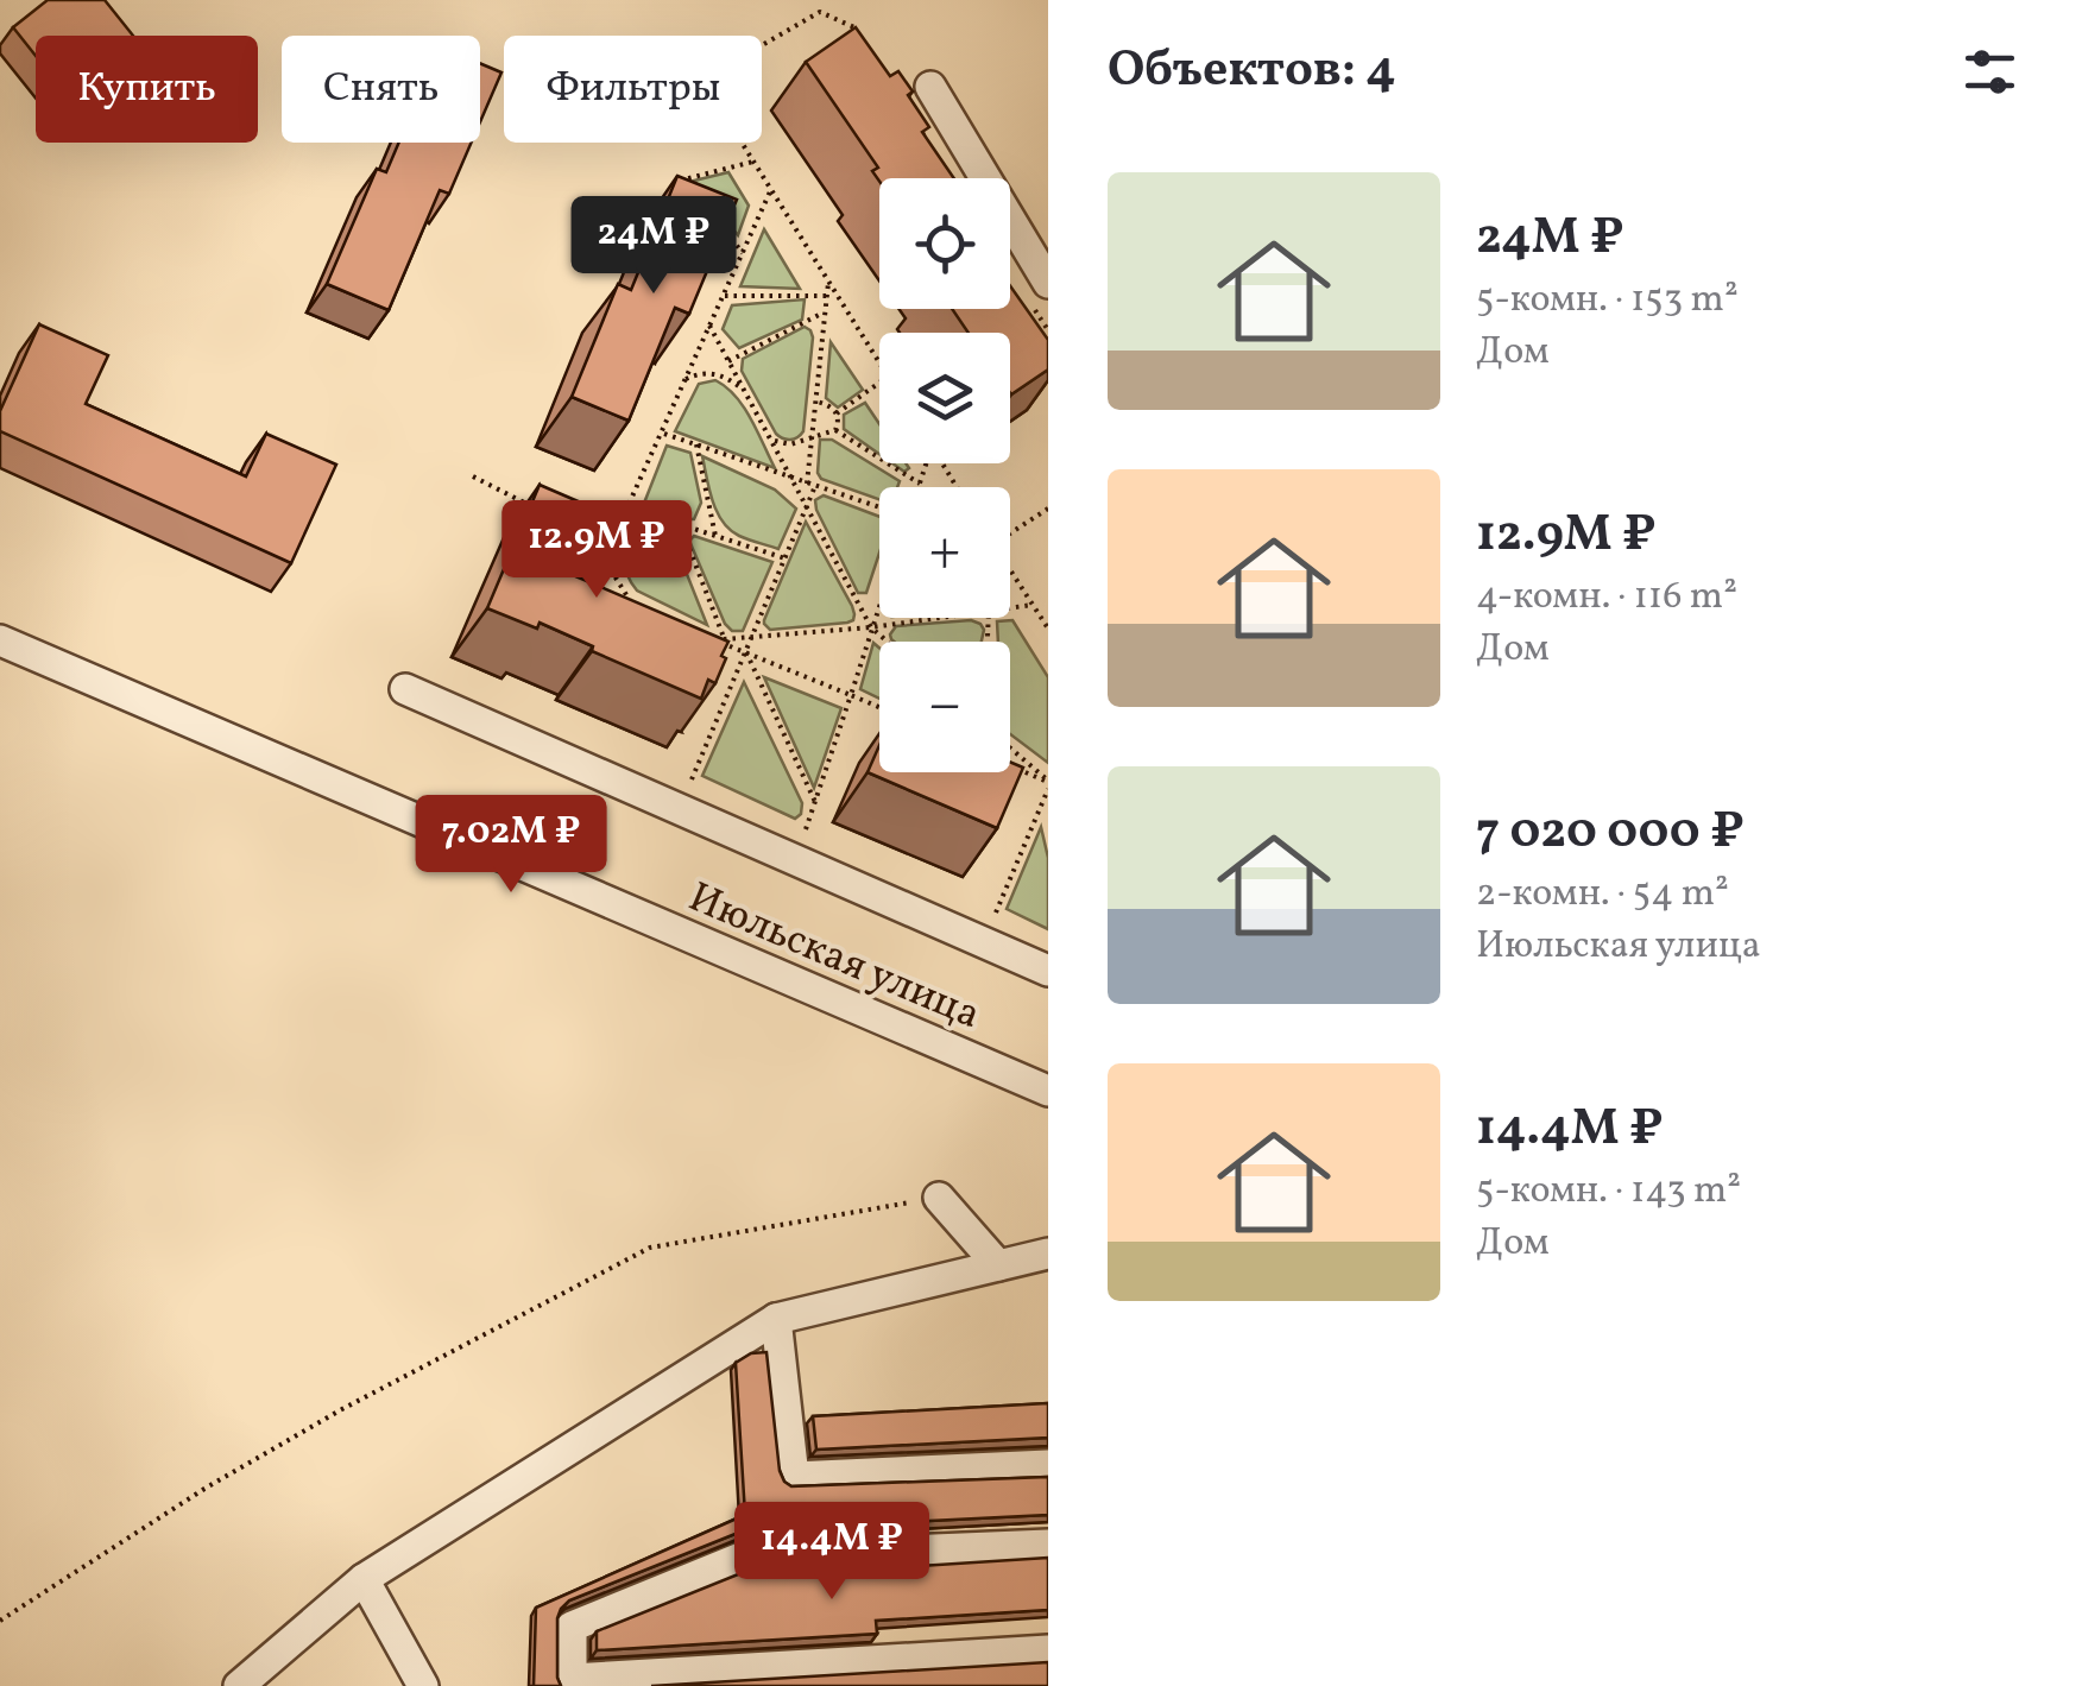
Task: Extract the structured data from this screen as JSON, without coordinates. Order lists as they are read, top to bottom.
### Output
{
  "streets": {
    "street": ["Июльская улица"]
  },
  "page": {
    "heading": "Объектов: 4",
    "chip": ["Купить", "Снять", "Фильтры"],
    "list": [
      {
        "name": "24M ₽",
        "note": "5-комн. · 153 m² · Дом"
      },
      {
        "name": "12.9M ₽",
        "note": "4-комн. · 116 m² · Дом"
      },
      {
        "name": "7 020 000 ₽",
        "note": "2-комн. · 54 m² · Июльская улица"
      },
      {
        "name": "14.4M ₽",
        "note": "5-комн. · 143 m² · Дом"
      }
    ],
    "map_buttons": ["+", "−"],
    "price": [
      "24M ₽",
      "12.9M ₽",
      "7.02M ₽",
      "14.4M ₽"
    ]
  }
}
